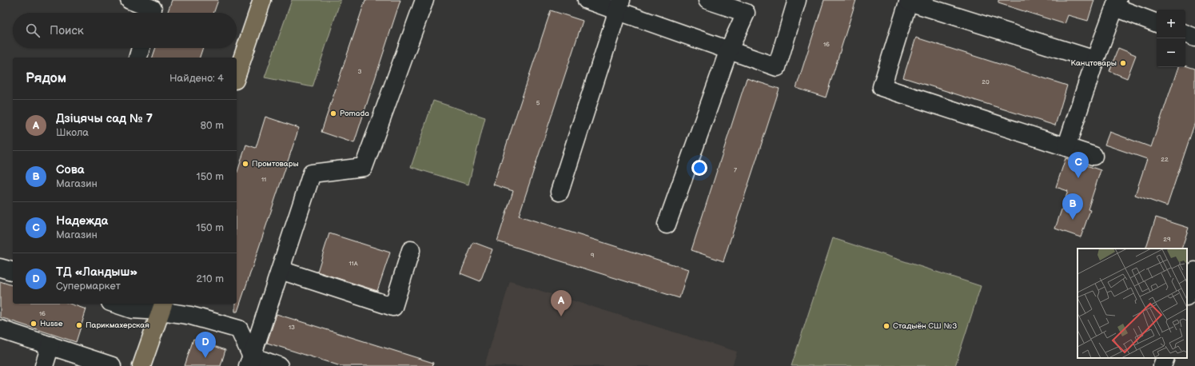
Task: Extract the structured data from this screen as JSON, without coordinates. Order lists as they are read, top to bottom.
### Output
{
  "places": [
    "Канцтовары",
    "Pomada",
    "Промтовары",
    "Husse",
    "Парикмахерская",
    "Стадыён СШ №3"
  ],
  "house_numbers": [
    "16",
    "3",
    "20",
    "5",
    "22",
    "7",
    "11",
    "29",
    "9",
    "11А",
    "16",
    "13"
  ],
  "page": {
    "map_buttons": ["+", "−"],
    "search": "Поиск",
    "heading": ["Рядом", "Найдено: 4"],
    "list": [
      {
        "mark": "A",
        "name": "Дзіцячы сад № 7",
        "note": "Школа",
        "value": "80 m"
      },
      {
        "mark": "B",
        "name": "Сова",
        "note": "Магазин",
        "value": "150 m"
      },
      {
        "mark": "C",
        "name": "Надежда",
        "note": "Магазин",
        "value": "150 m"
      },
      {
        "mark": "D",
        "name": "ТД «Ландыш»",
        "note": "Супермаркет",
        "value": "210 m"
      }
    ],
    "pins": [
      "C",
      "B",
      "A",
      "D"
    ]
  }
}
